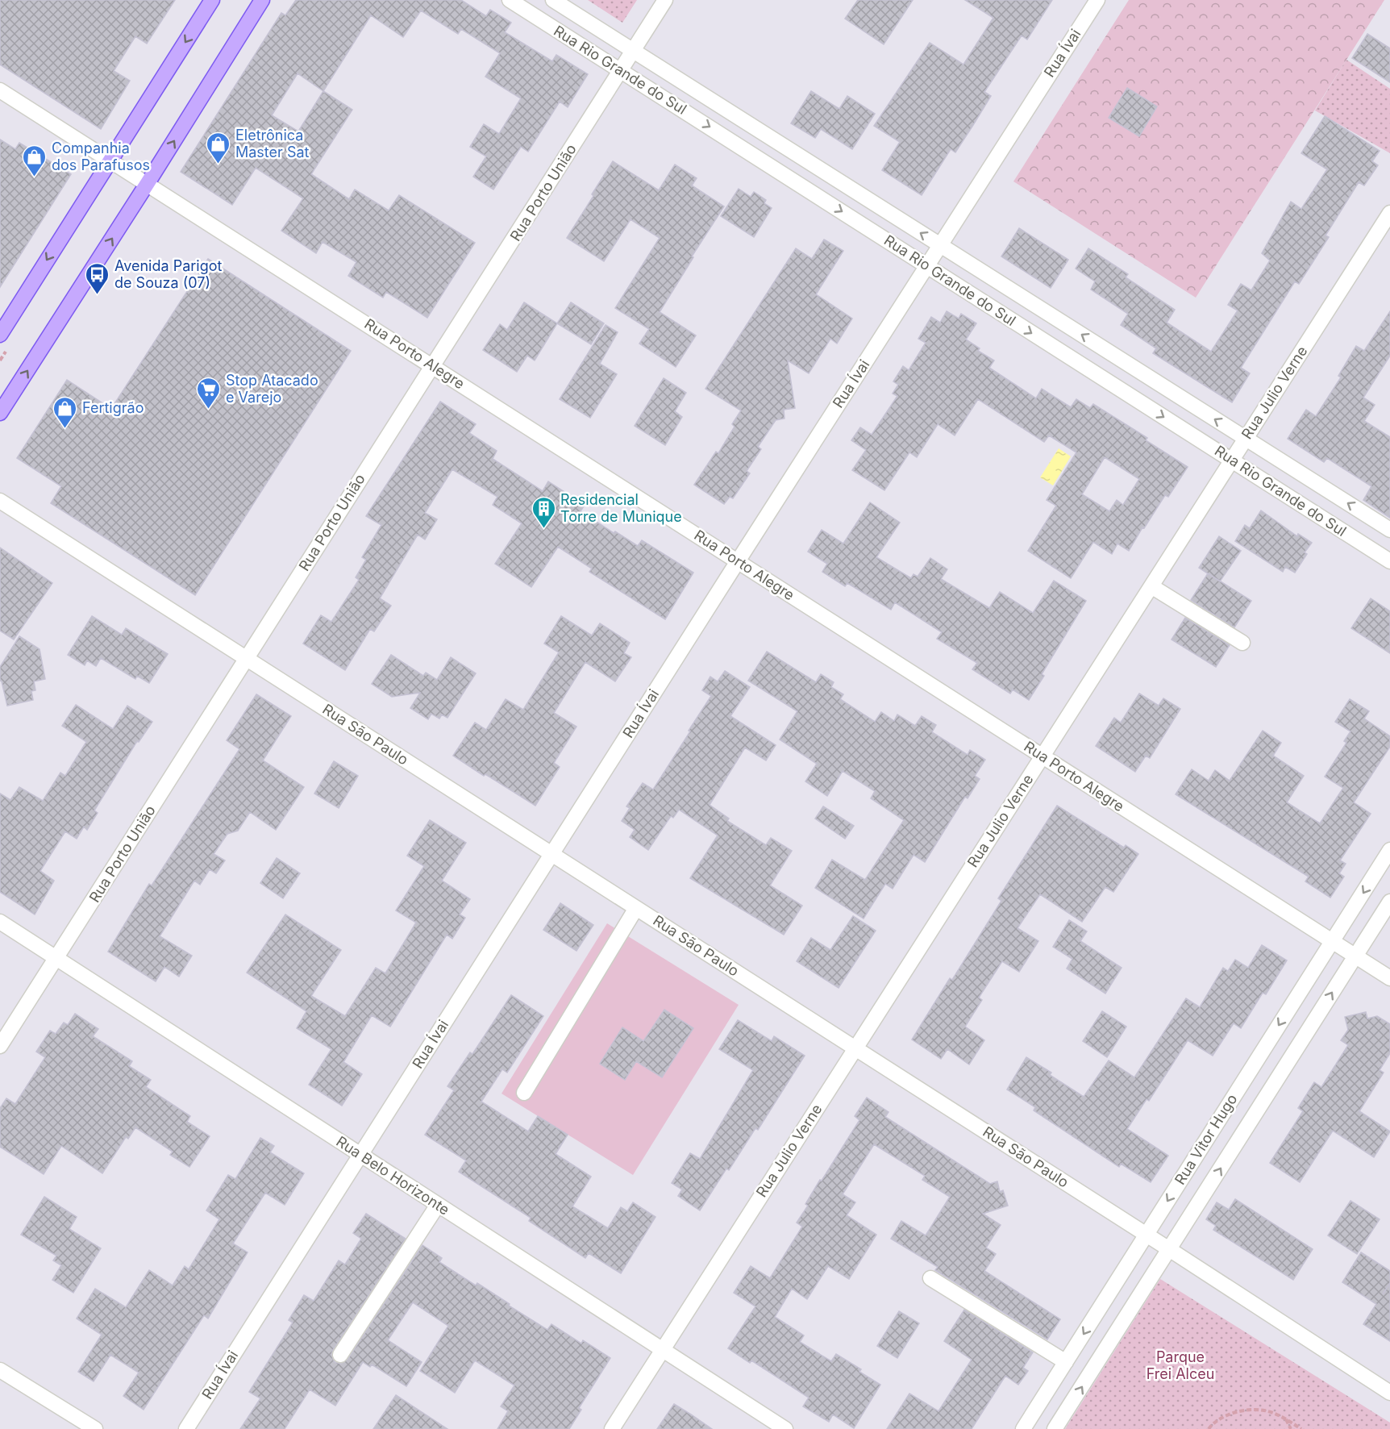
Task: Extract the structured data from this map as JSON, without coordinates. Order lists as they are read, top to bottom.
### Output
{
  "streets": {
    "street": [
      "Rua Ívai",
      "Rua Rio Grande do Sul",
      "Rua Porto União",
      "Rua Porto Alegre",
      "Rua Julio Verne",
      "Rua São Paulo",
      "Rua Vitor Hugo",
      "Rua Belo Horizonte"
    ]
  },
  "crossings": [
    ["Rua Ívai", "Rua Rio Grande do Sul"],
    ["Rua Ívai", "Rua Porto Alegre"],
    ["Rua Ívai", "Rua São Paulo"],
    ["Rua Ívai", "Rua Belo Horizonte"],
    ["Rua Rio Grande do Sul", "Rua Porto União"],
    ["Rua Rio Grande do Sul", "Rua Julio Verne"],
    ["Rua Porto União", "Rua Porto Alegre"],
    ["Rua Porto União", "Rua São Paulo"],
    ["Rua Porto União", "Rua Belo Horizonte"],
    ["Rua Porto Alegre", "Rua Julio Verne"],
    ["Rua Porto Alegre", "Rua Vitor Hugo"],
    ["Rua Julio Verne", "Rua São Paulo"],
    ["Rua Julio Verne", "Rua Belo Horizonte"],
    ["Rua São Paulo", "Rua Vitor Hugo"]
  ],
  "parks": ["Parque Frei Alceu"],
  "places": {
    "shop": ["Eletrônica Master Sat", "Companhia dos Parafusos", "Fertigrão"],
    "bus stop": ["Avenida Parigot de Souza (07)"],
    "supermarket": ["Stop Atacado e Varejo"],
    "building": ["Residencial Torre de Munique"]
  }
}
